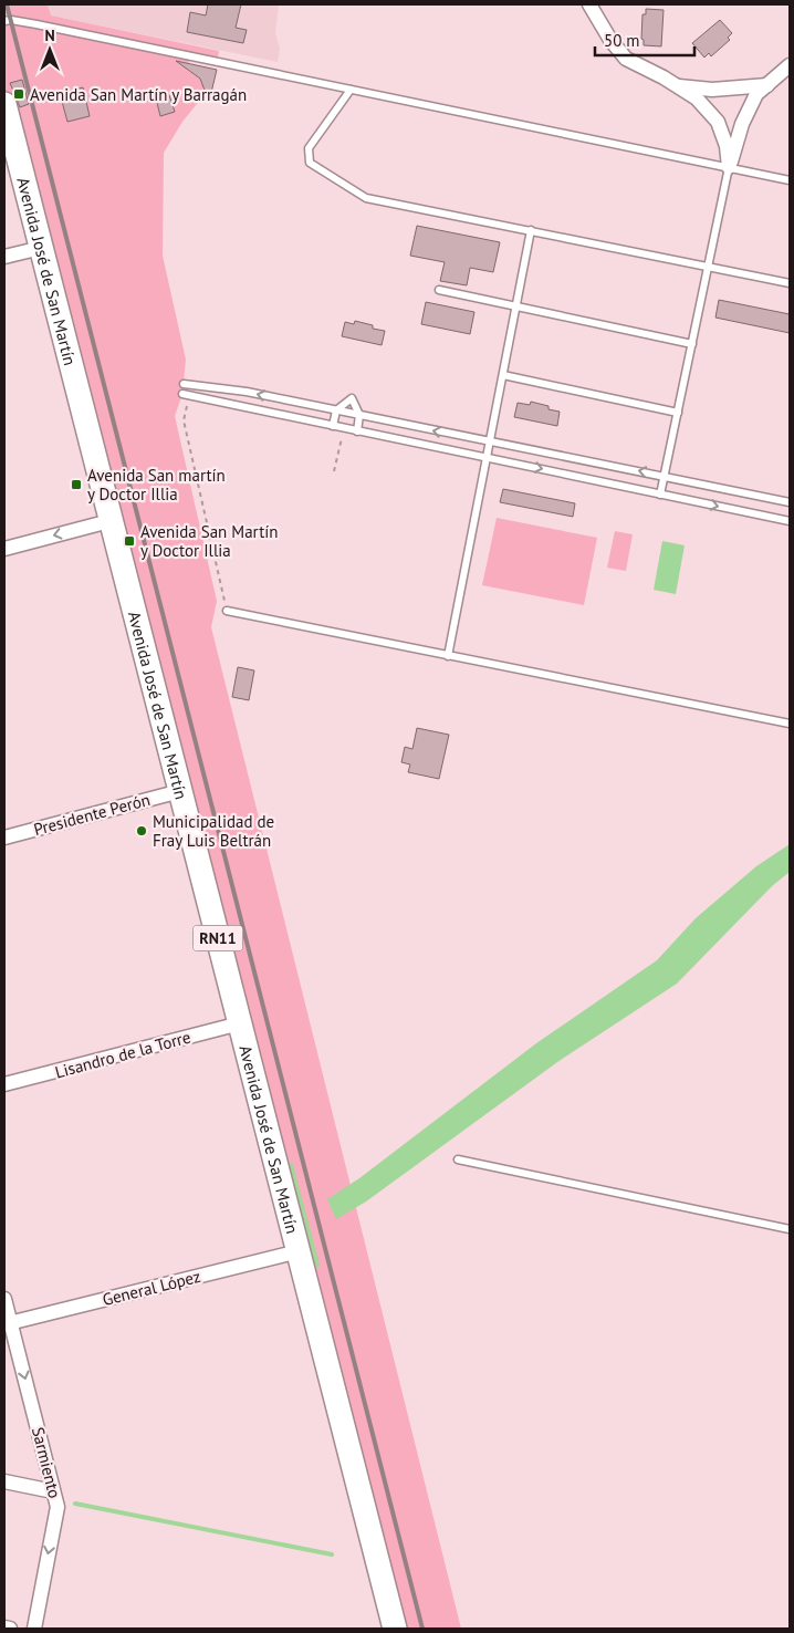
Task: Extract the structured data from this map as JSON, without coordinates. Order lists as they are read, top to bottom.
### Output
{
  "streets": {
    "main road": ["Avenida José de San Martín", "RN11"],
    "street": [
      "Presidente Perón",
      "Lisandro de la Torre",
      "General López",
      "Sarmiento"
    ]
  },
  "crossings": [
    ["Avenida José de San Martín", "Presidente Perón"],
    ["Avenida José de San Martín", "Lisandro de la Torre"],
    ["Avenida José de San Martín", "General López"],
    ["General López", "Sarmiento"]
  ],
  "one_way": ["Sarmiento"],
  "places": {
    "transit": ["Avenida San Martín y Barragán", "Avenida San martín y Doctor Illia", "Avenida San Martín y Doctor Illia"],
    "other": ["Municipalidad de Fray Luis Beltrán"]
  },
  "scale_bar": "50 m",
  "north": "top"
}
